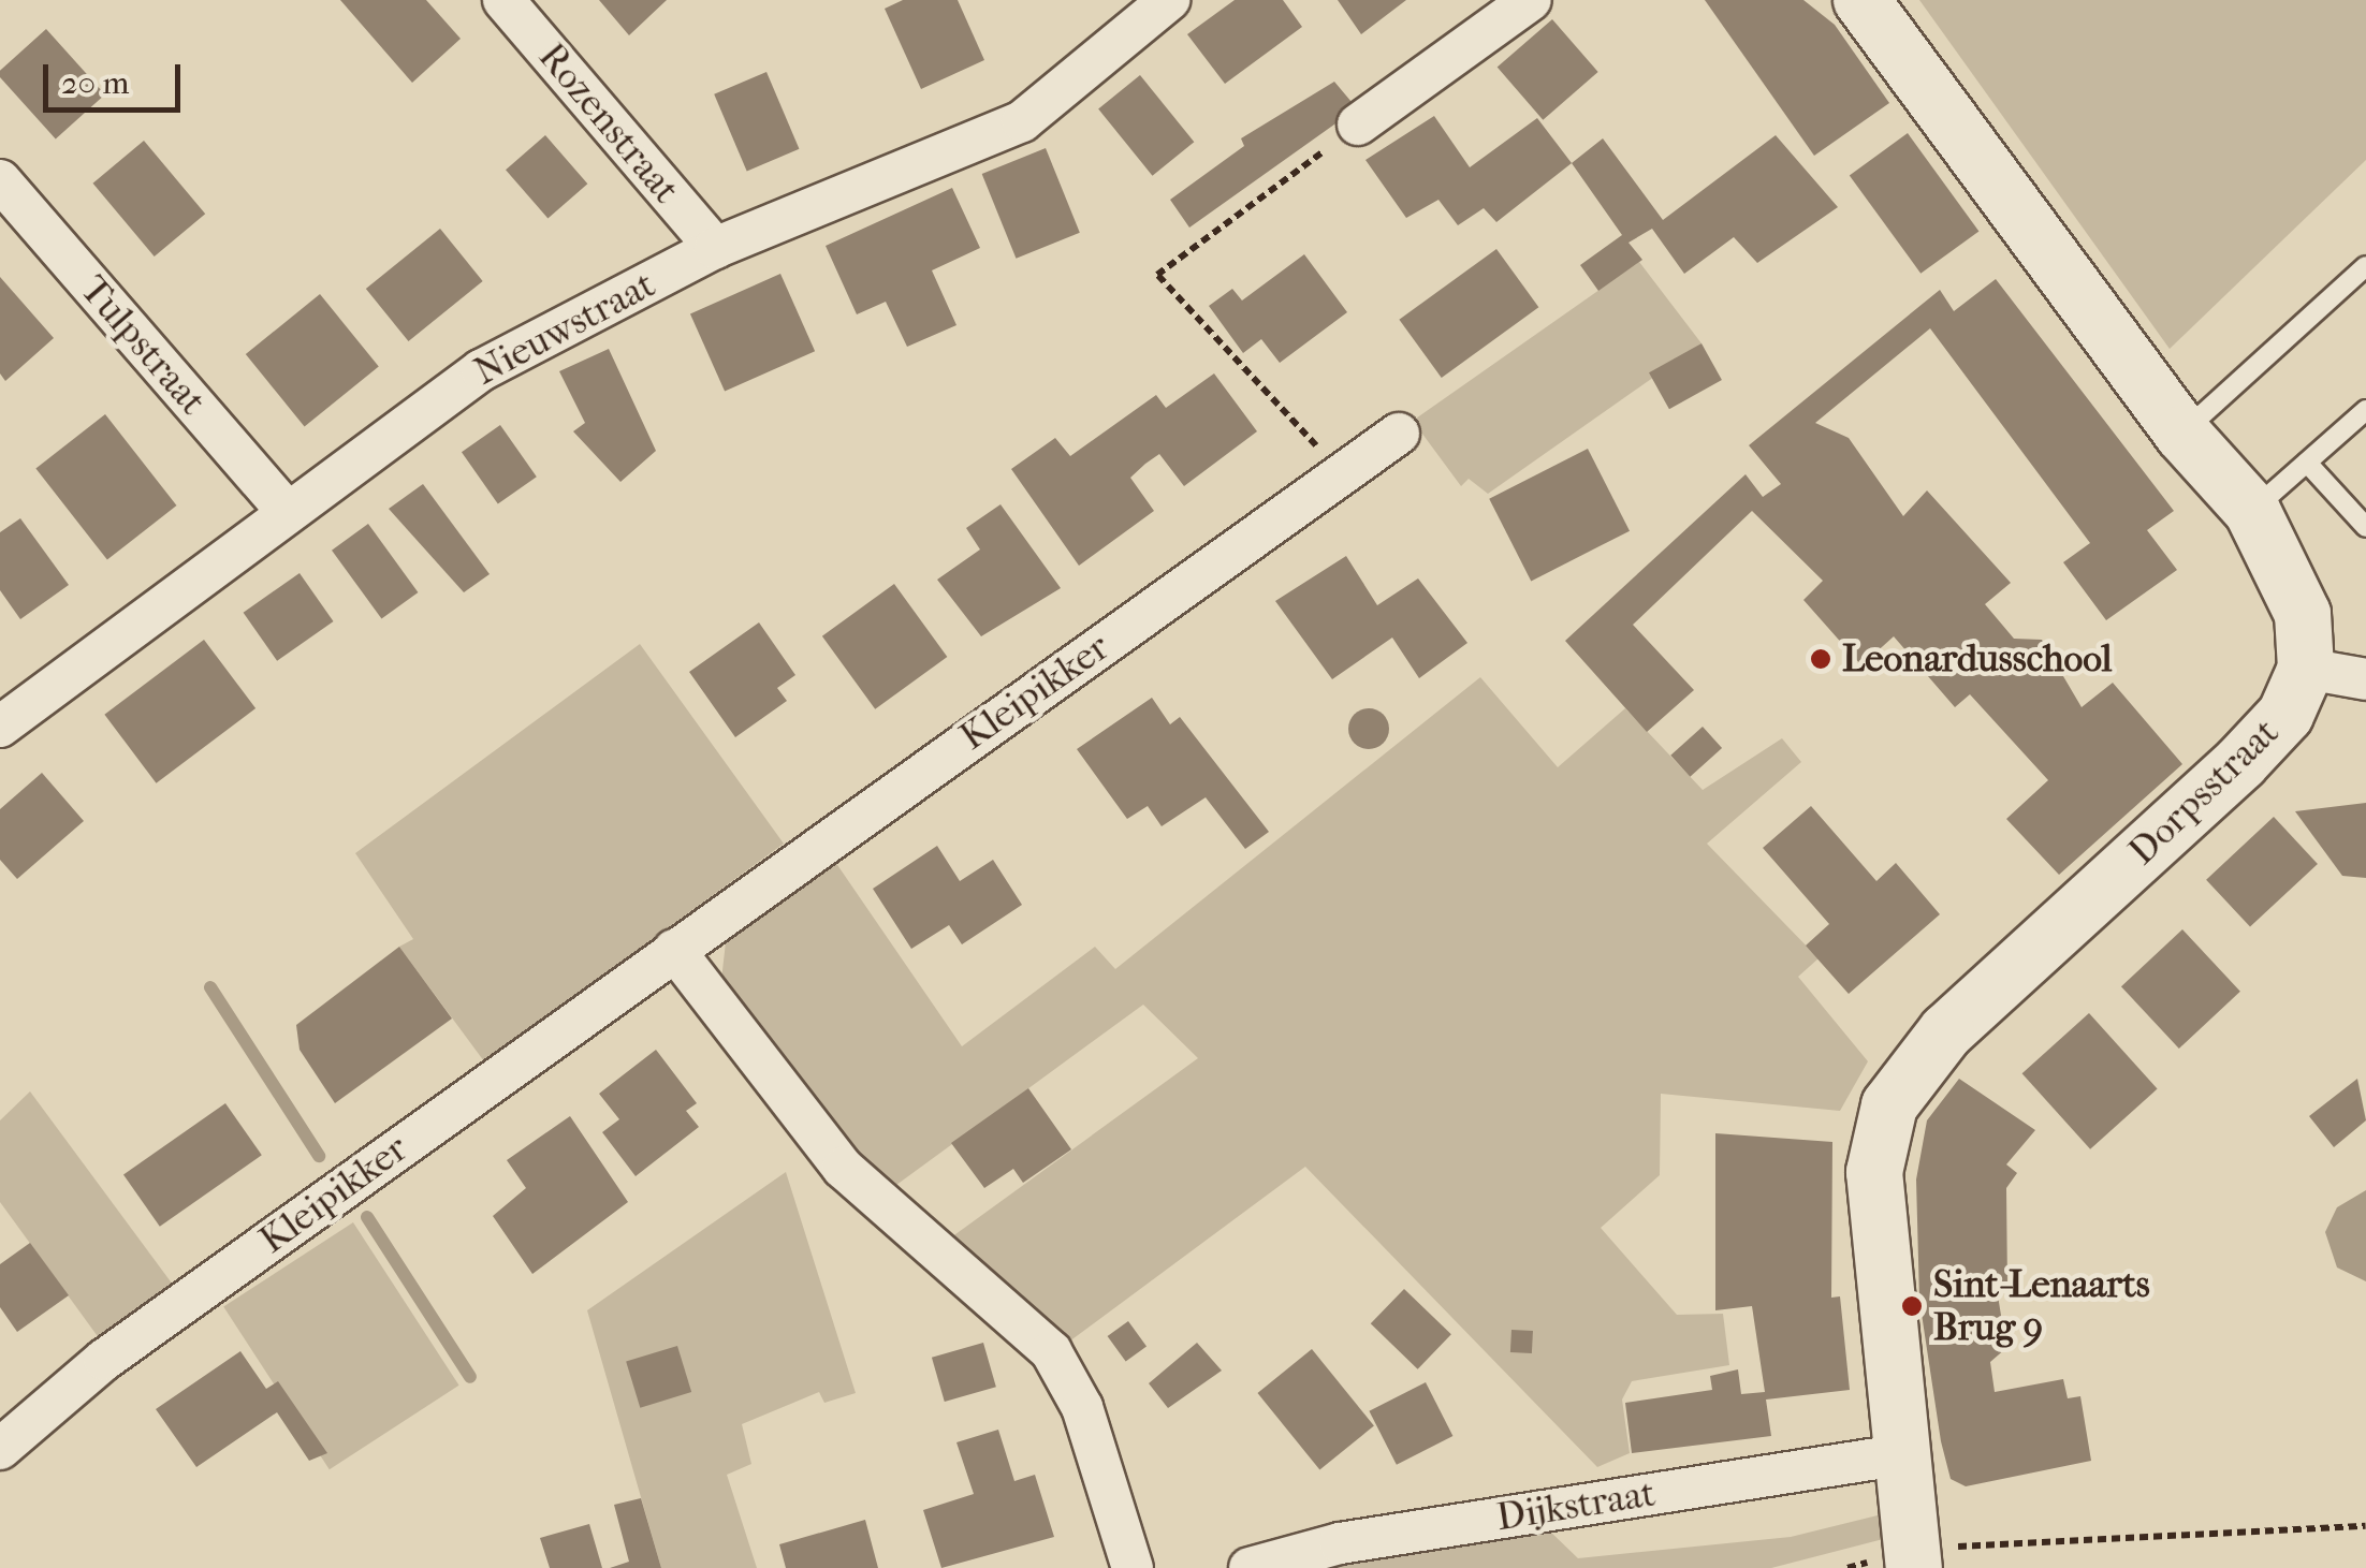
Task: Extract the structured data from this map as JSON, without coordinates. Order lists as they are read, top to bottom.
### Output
{
  "streets": {
    "street": [
      "Rozenstraat",
      "Nieuwstraat",
      "Tulpstraat",
      "Kleipikker",
      "Dorpsstraat",
      "Dijkstraat"
    ]
  },
  "crossings": [
    ["Rozenstraat", "Nieuwstraat"],
    ["Nieuwstraat", "Tulpstraat"],
    ["Dorpsstraat", "Dijkstraat"]
  ],
  "places": ["Leonardusschool", "Sint-Lenaarts Brug 9"],
  "scale_bar": "20 m"
}
